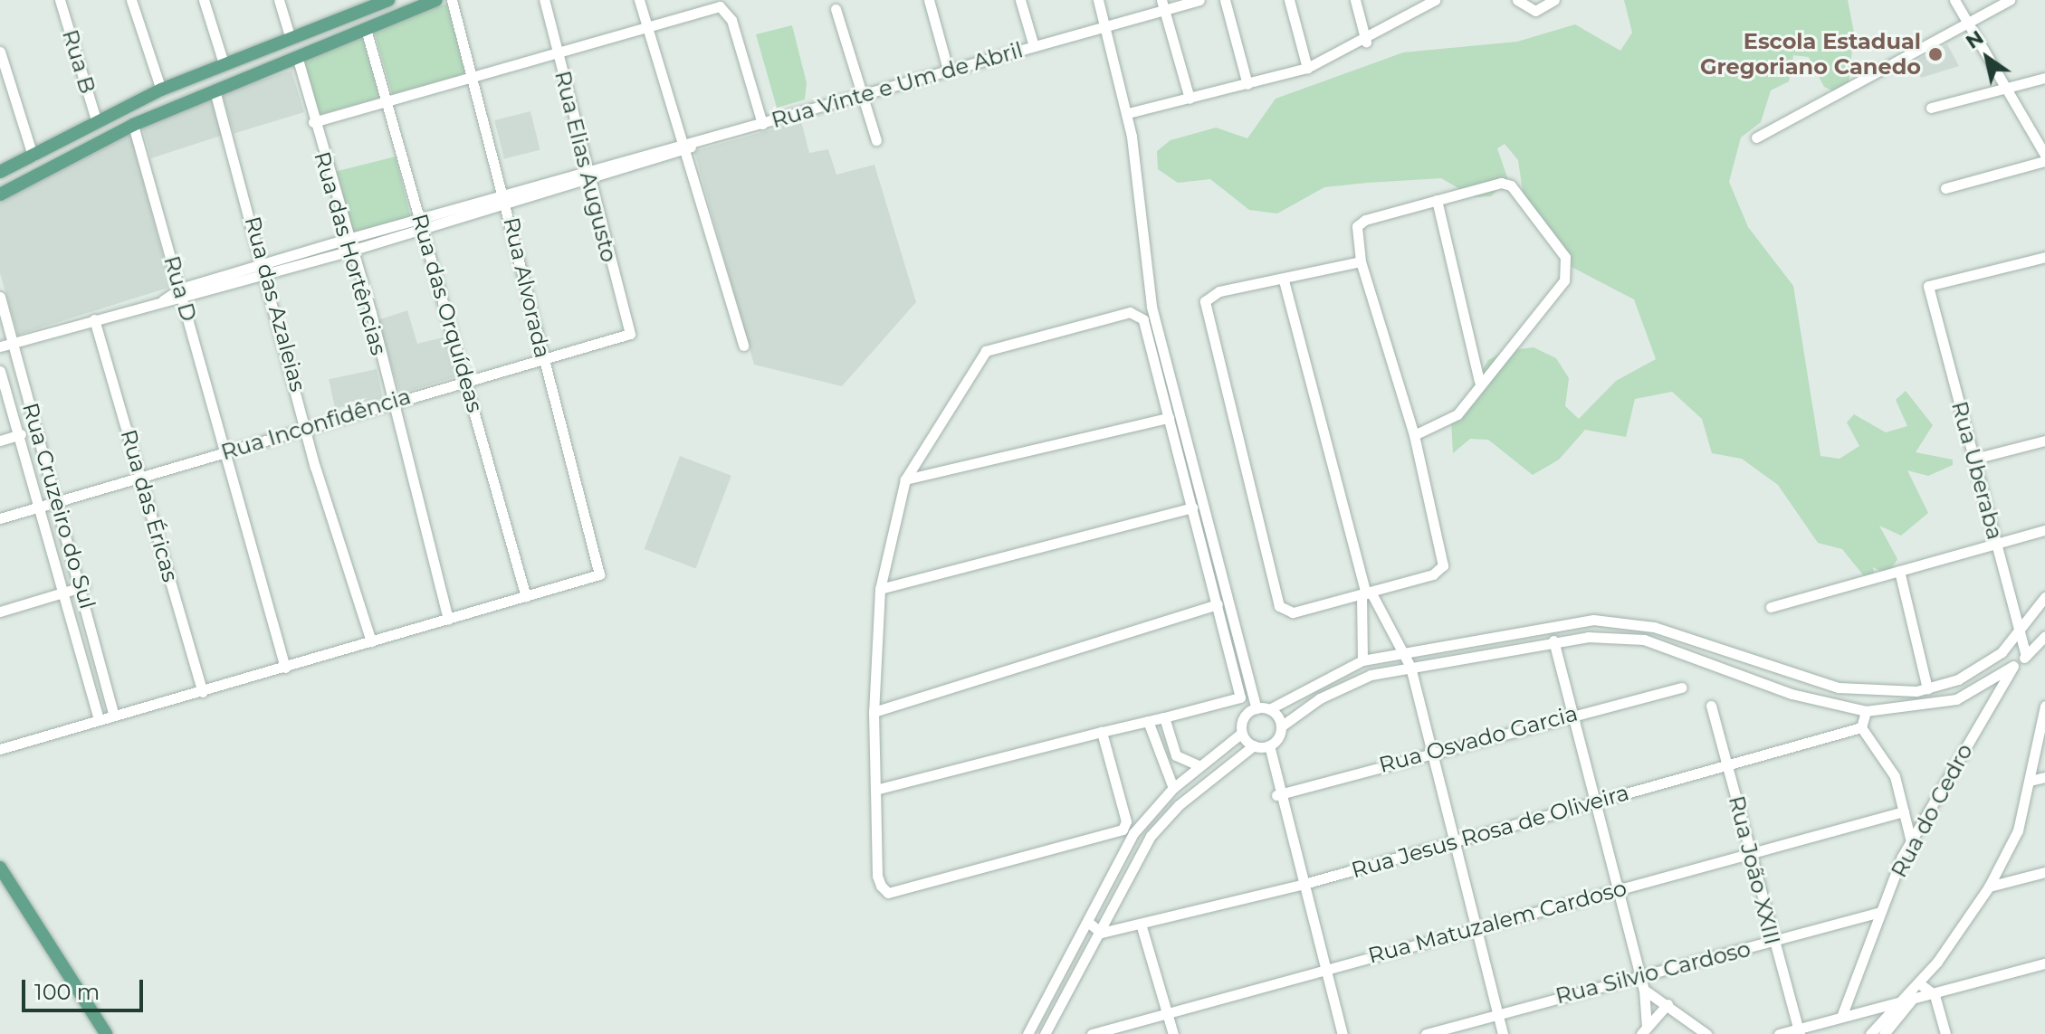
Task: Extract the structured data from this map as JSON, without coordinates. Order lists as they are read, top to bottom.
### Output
{
  "streets": {
    "street": [
      "Rua B",
      "Rua Vinte e Um de Abril",
      "Rua Elias Augusto",
      "Rua das Hortências",
      "Rua Alvorada",
      "Rua D",
      "Rua das Azaleias",
      "Rua das Orquídeas",
      "Rua Inconfidência",
      "Rua Uberaba",
      "Rua Cruzeiro do Sul",
      "Rua das Éricas",
      "Rua Osvado Garcia",
      "Rua do Cedro",
      "Rua Jesus Rosa de Oliveira",
      "Rua João XXIII",
      "Rua Matuzalem Cardoso",
      "Rua Silvio Cardoso"
    ]
  },
  "crossings": [
    ["Rua Vinte e Um de Abril", "Rua Elias Augusto"],
    ["Rua Vinte e Um de Abril", "Rua das Hortências"],
    ["Rua Vinte e Um de Abril", "Rua Alvorada"],
    ["Rua Vinte e Um de Abril", "Rua D"],
    ["Rua Vinte e Um de Abril", "Rua das Azaleias"],
    ["Rua Vinte e Um de Abril", "Rua das Orquídeas"],
    ["Rua Vinte e Um de Abril", "Rua Cruzeiro do Sul"],
    ["Rua Vinte e Um de Abril", "Rua das Éricas"],
    ["Rua Elias Augusto", "Rua Inconfidência"],
    ["Rua das Hortências", "Rua Inconfidência"],
    ["Rua Alvorada", "Rua das Orquídeas"],
    ["Rua Alvorada", "Rua Inconfidência"],
    ["Rua D", "Rua Inconfidência"],
    ["Rua das Azaleias", "Rua Inconfidência"],
    ["Rua das Orquídeas", "Rua Inconfidência"],
    ["Rua Inconfidência", "Rua Cruzeiro do Sul"],
    ["Rua Inconfidência", "Rua das Éricas"],
    ["Rua Uberaba", "Rua do Cedro"],
    ["Rua do Cedro", "Rua Silvio Cardoso"],
    ["Rua Jesus Rosa de Oliveira", "Rua João XXIII"],
    ["Rua João XXIII", "Rua Matuzalem Cardoso"],
    ["Rua João XXIII", "Rua Silvio Cardoso"]
  ],
  "places": ["Escola Estadual Gregoriano Canedo"],
  "scale_bar": "100 m",
  "north": "top left"
}
